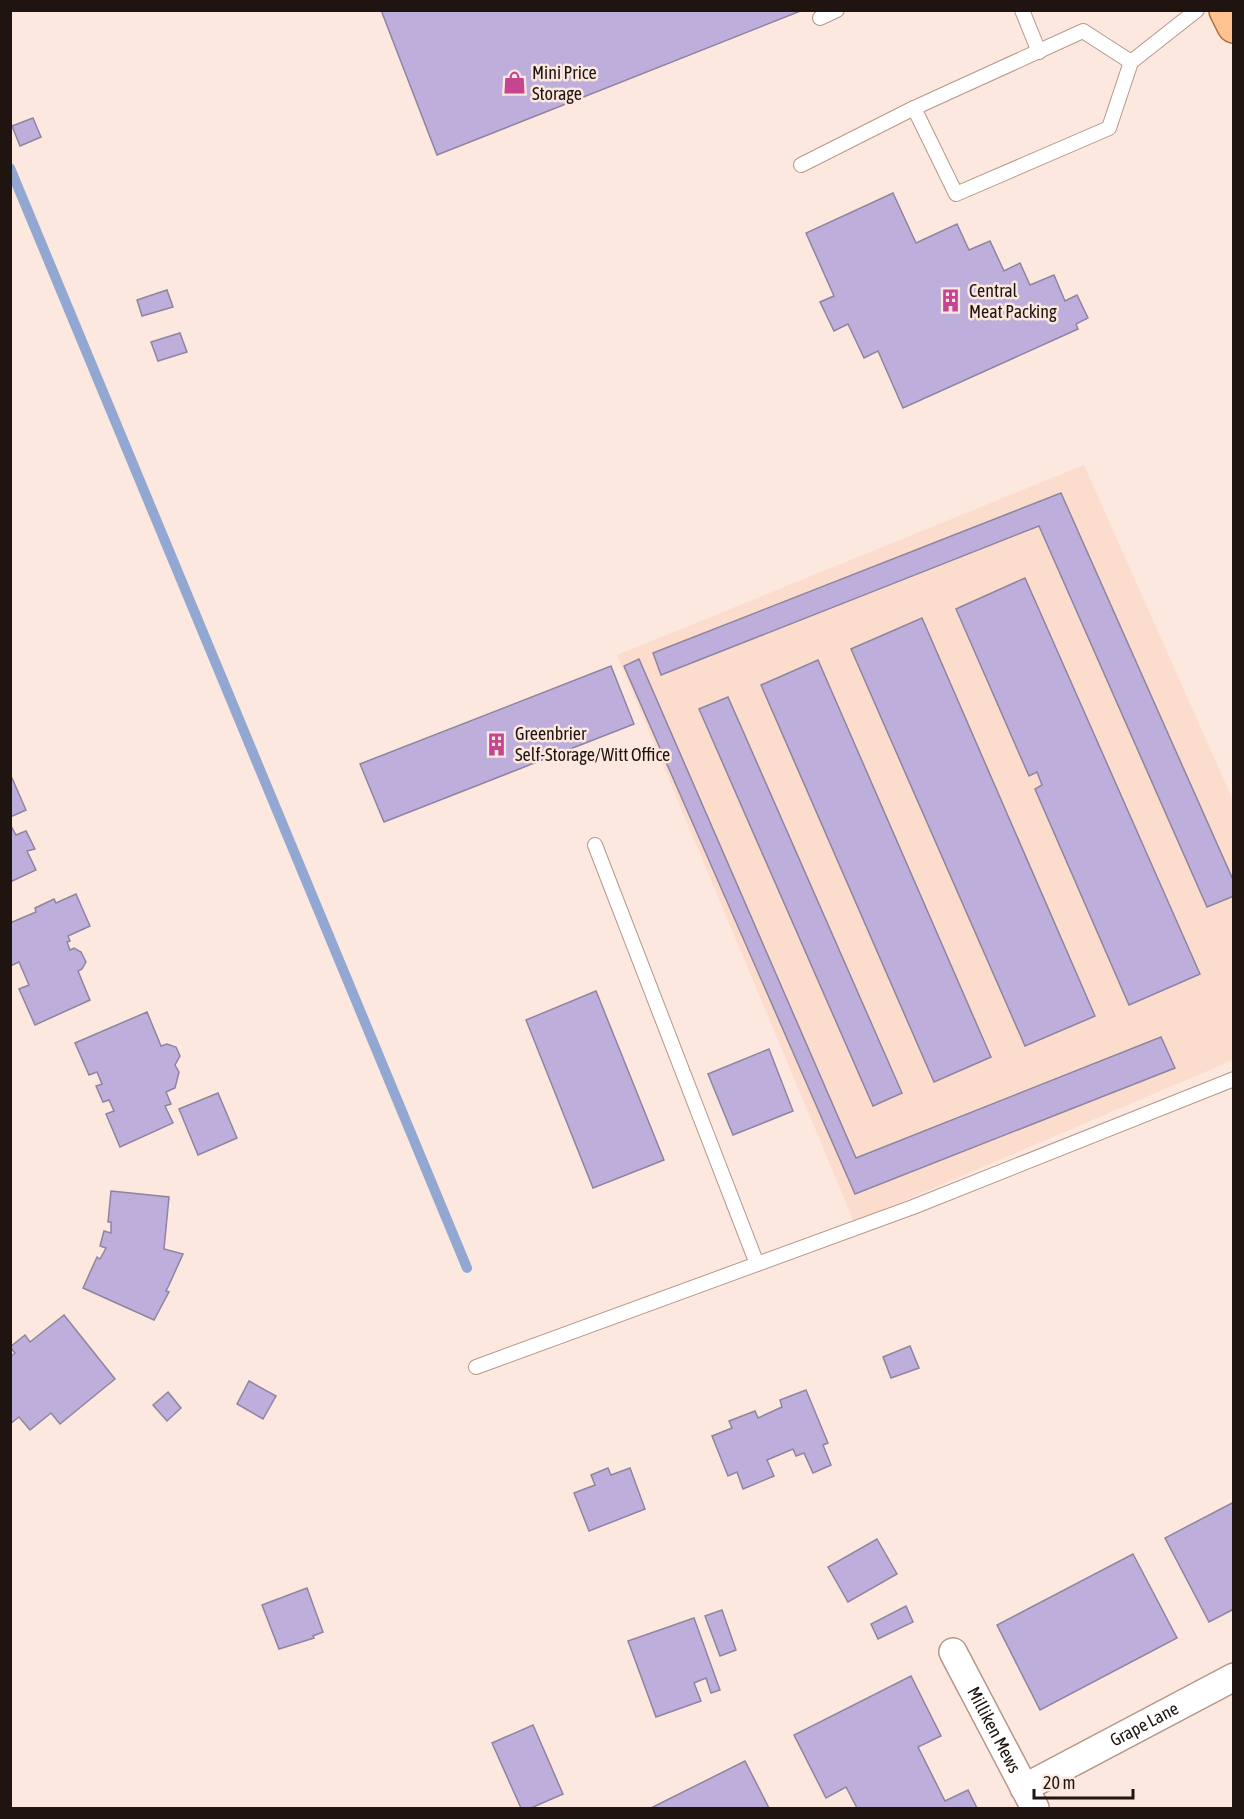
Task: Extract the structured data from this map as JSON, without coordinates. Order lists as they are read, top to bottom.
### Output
{
  "streets": {
    "street": ["Grape Lane", "Milliken Mews"]
  },
  "crossings": [
    ["Grape Lane", "Milliken Mews"]
  ],
  "places": {
    "shop": ["Mini Price Storage"],
    "building": ["Central Meat Packing", "Greenbrier Self-Storage/Witt Office"]
  },
  "scale_bar": "20 m"
}
